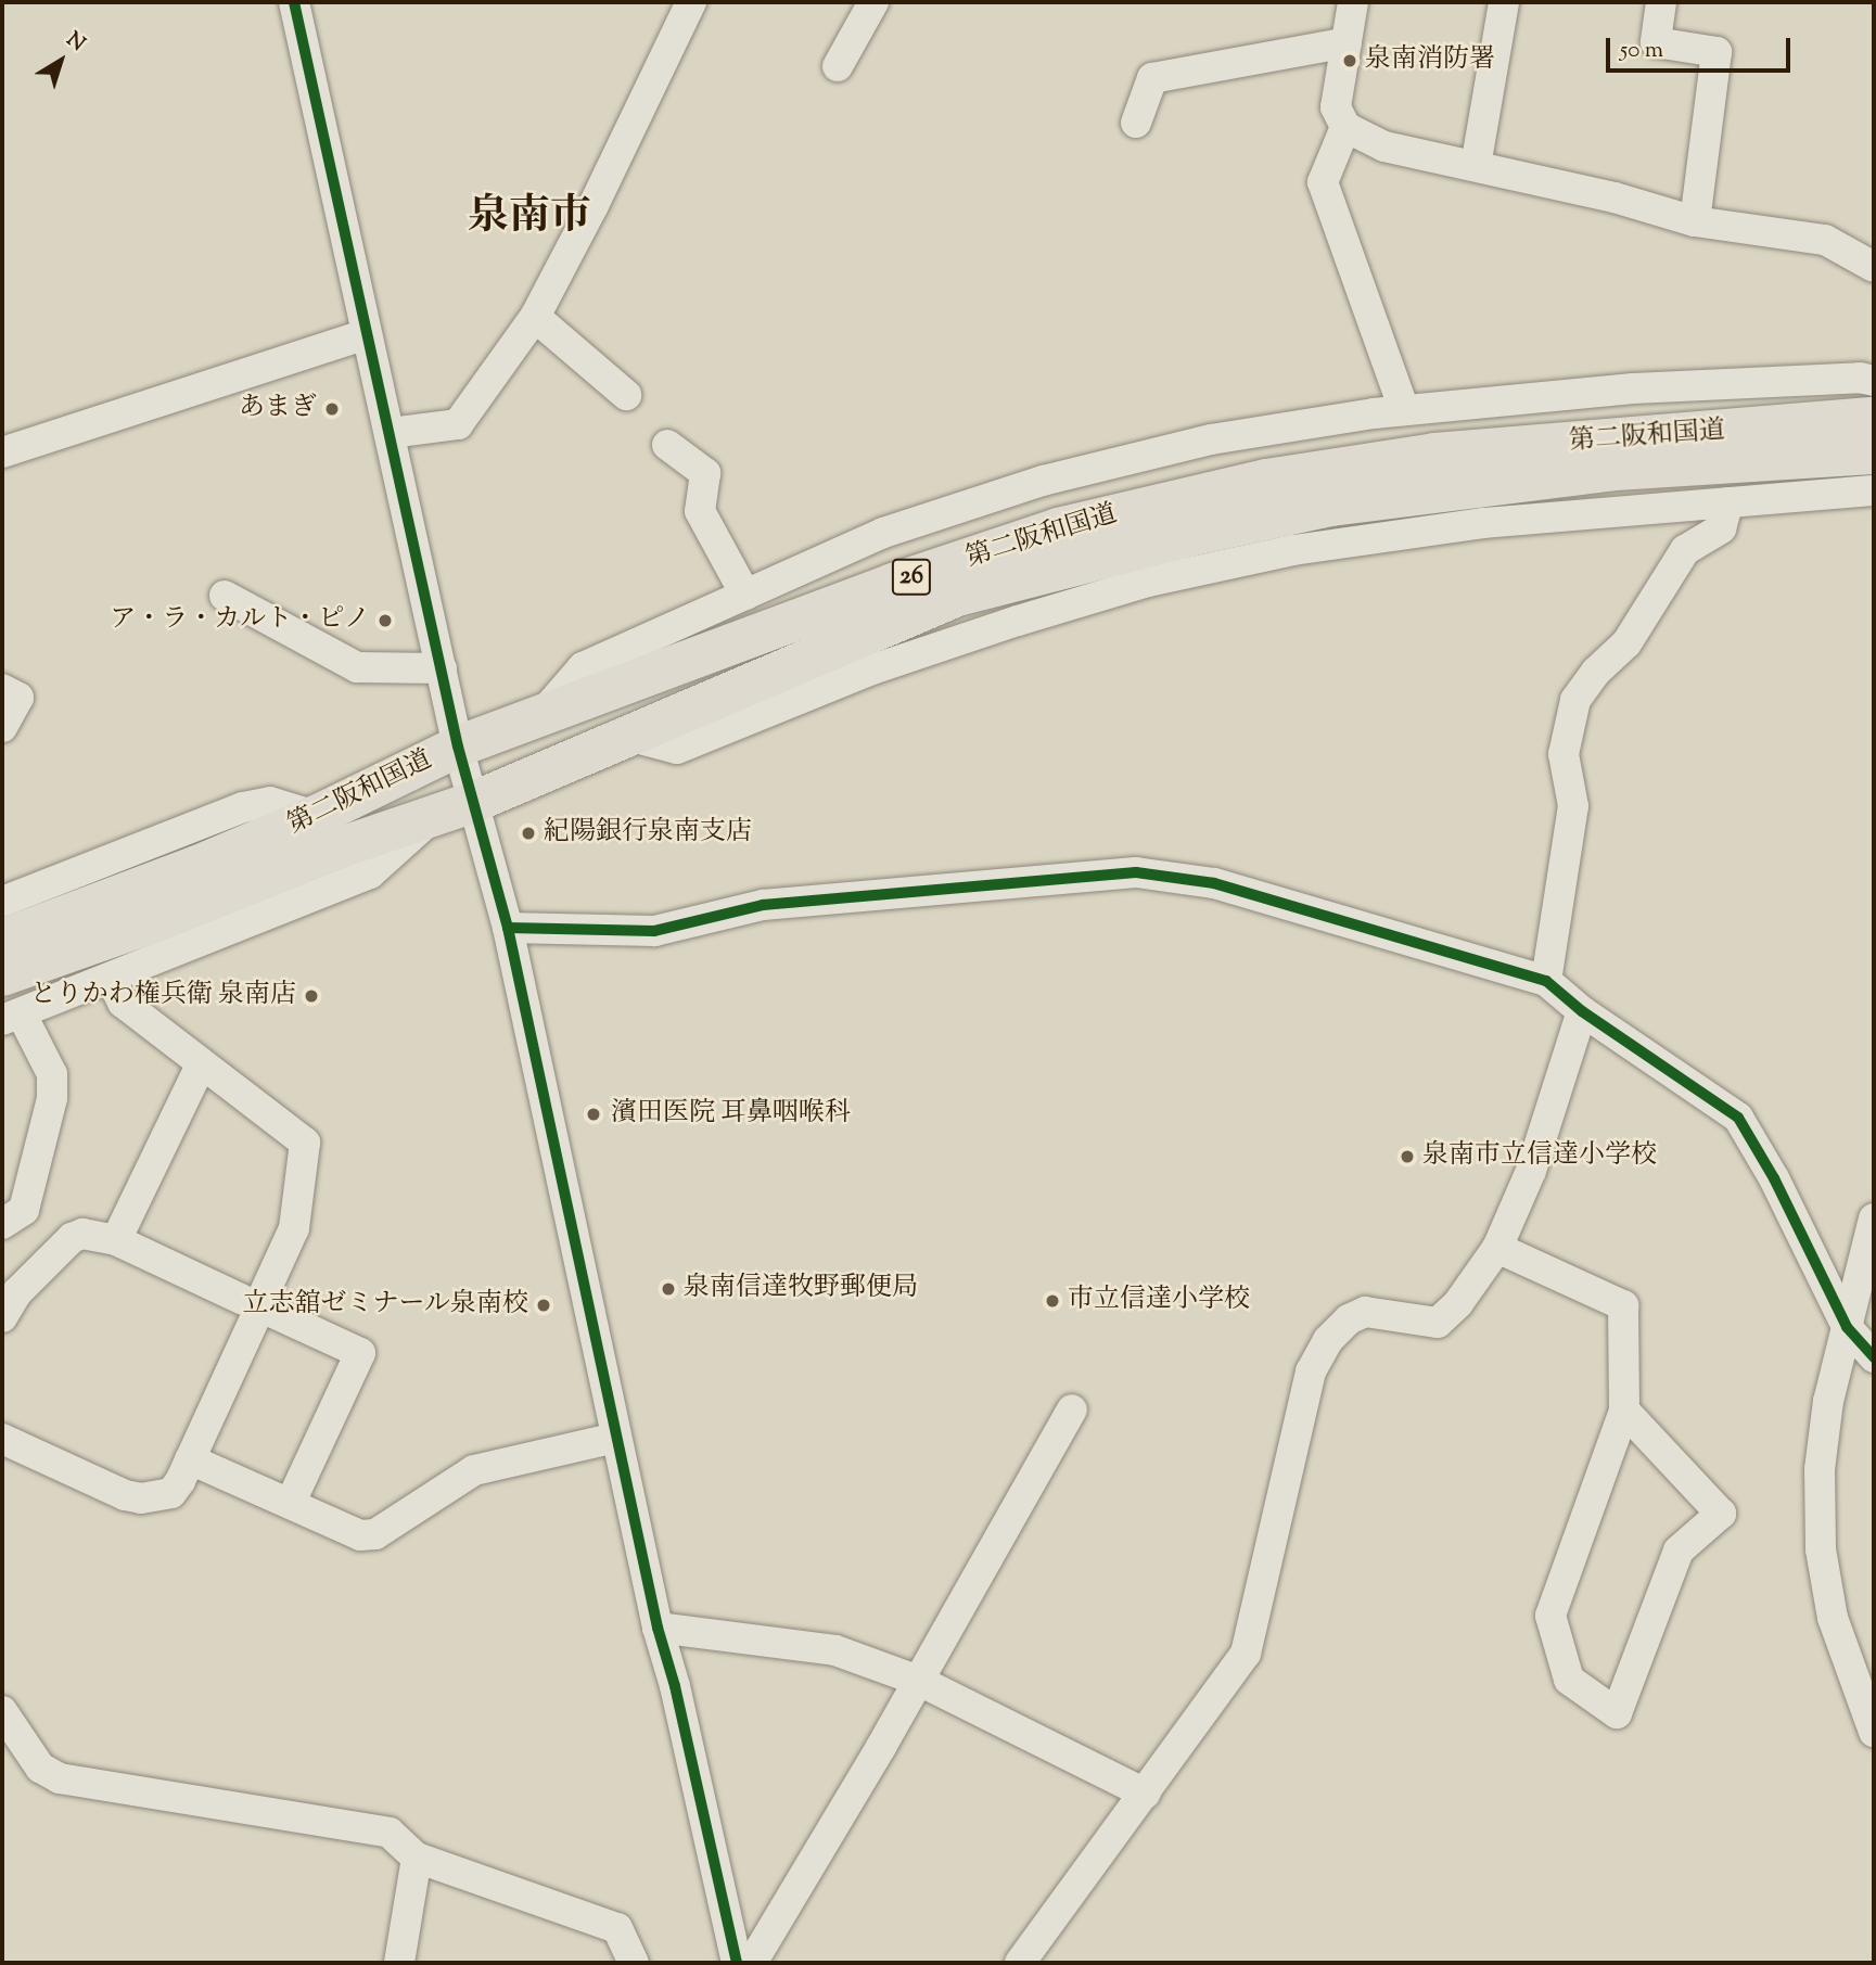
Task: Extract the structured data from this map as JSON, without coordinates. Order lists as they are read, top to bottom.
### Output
{
  "streets": {
    "highway": ["第二阪和国道", "26"]
  },
  "districts": ["泉南市"],
  "places": [
    "泉南消防署",
    "あまぎ",
    "ア・ラ・カルト・ピノ",
    "紀陽銀行泉南支店",
    "とりかわ権兵衛 泉南店",
    "濱田医院 耳鼻咽喉科",
    "泉南市立信達小学校",
    "泉南信達牧野郵便局",
    "市立信達小学校",
    "立志舘ゼミナール泉南校"
  ],
  "scale_bar": "50 m",
  "north": "top right"
}
